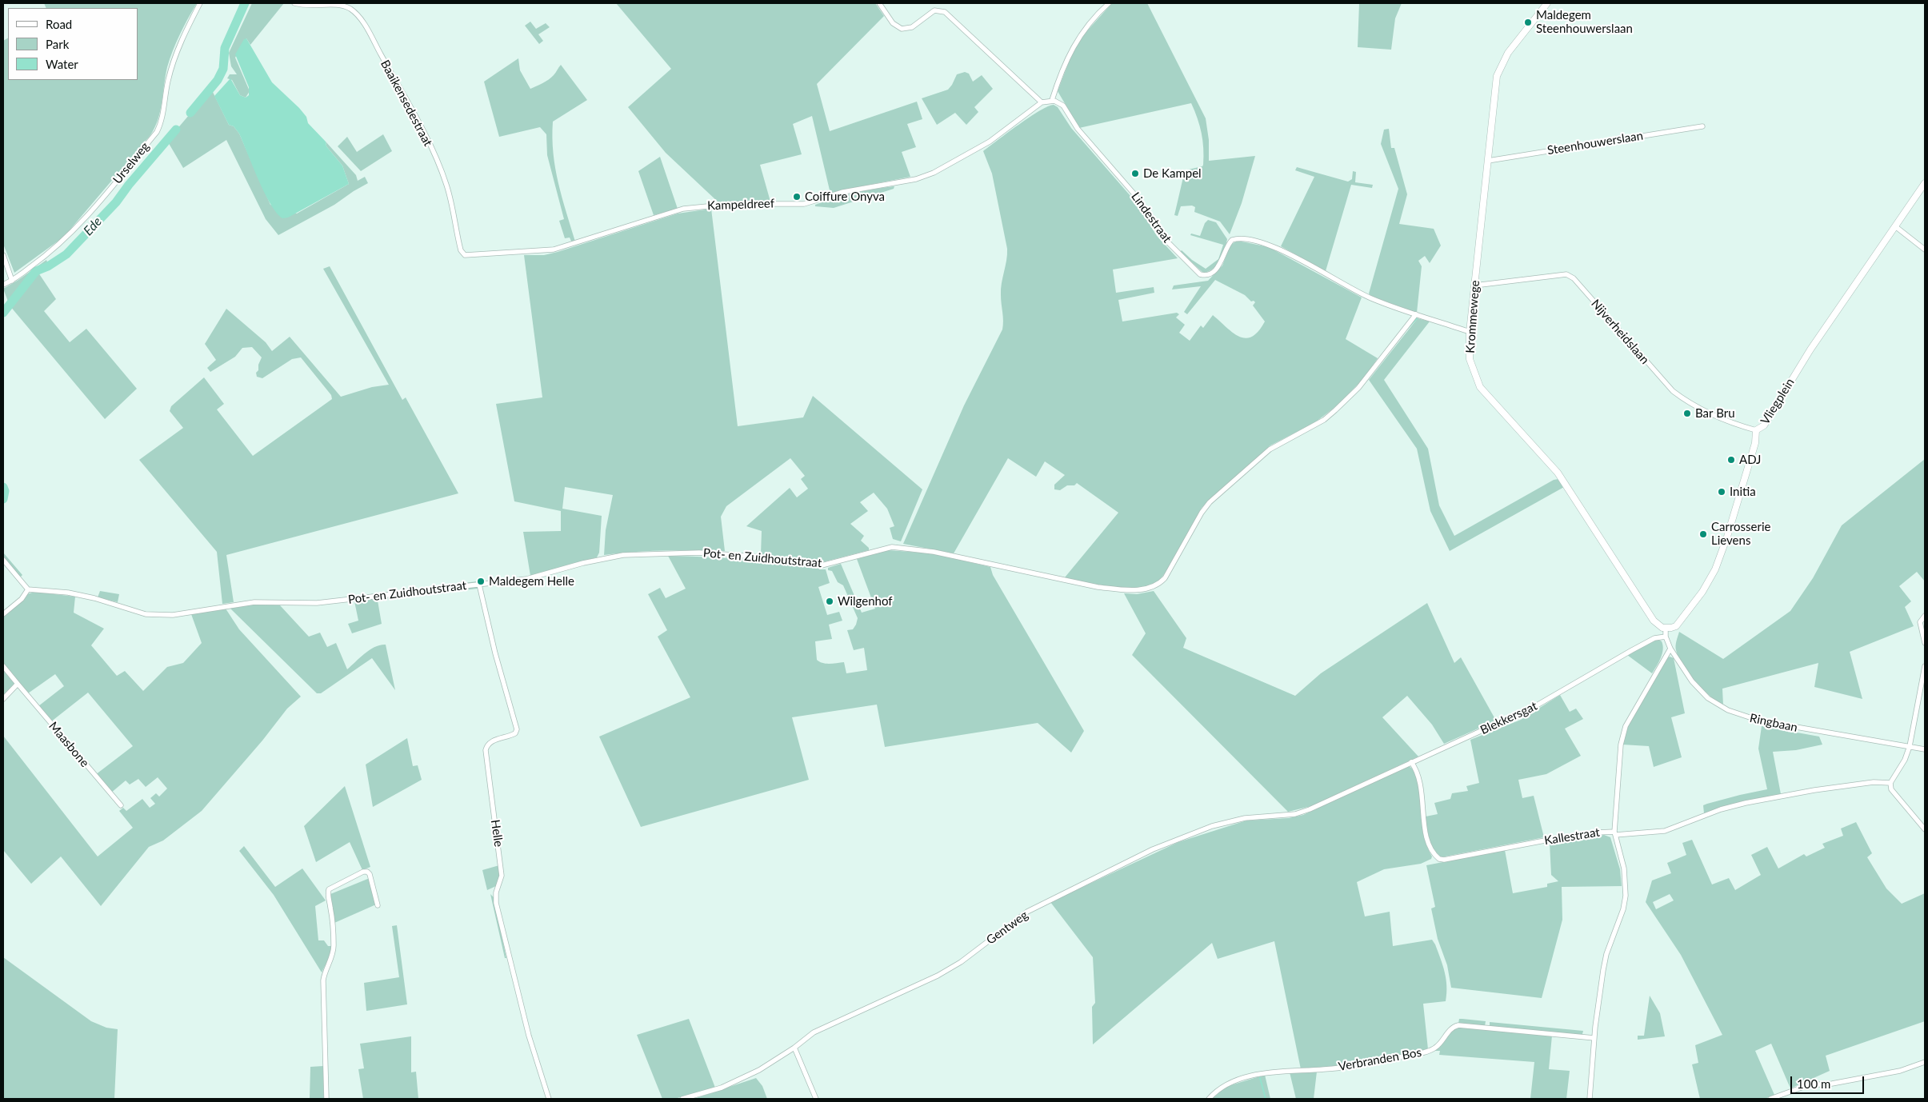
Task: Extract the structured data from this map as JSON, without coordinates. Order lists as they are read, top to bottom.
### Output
{
  "streets": {
    "street": [
      "Baaikensedestraat",
      "Steenhouwerslaan",
      "Urselweg",
      "Kampeldreef",
      "Lindestraat",
      "Krommewege",
      "Nijverheidslaan",
      "Vliegplein",
      "Pot- en Zuidhoutstraat",
      "Blekkersgat",
      "Ringbaan",
      "Maasbone",
      "Helle",
      "Kallestraat",
      "Gentweg",
      "Verbranden Bos"
    ]
  },
  "crossings": [
    ["Baaikensedestraat", "Kampeldreef"],
    ["Steenhouwerslaan", "Krommewege"],
    ["Lindestraat", "Krommewege"],
    ["Lindestraat", "Pot- en Zuidhoutstraat"],
    ["Krommewege", "Nijverheidslaan"],
    ["Krommewege", "Vliegplein"],
    ["Krommewege", "Ringbaan"],
    ["Nijverheidslaan", "Vliegplein"],
    ["Vliegplein", "Ringbaan"],
    ["Pot- en Zuidhoutstraat", "Helle"],
    ["Blekkersgat", "Ringbaan"],
    ["Blekkersgat", "Kallestraat"],
    ["Blekkersgat", "Gentweg"],
    ["Ringbaan", "Kallestraat"]
  ],
  "water": ["Ede"],
  "places": [
    "Maldegem Steenhouwerslaan",
    "De Kampel",
    "Coiffure Onyva",
    "Bar Bru",
    "ADJ",
    "Initia",
    "Carrosserie Lievens",
    "Maldegem Helle",
    "Wilgenhof"
  ],
  "legend": ["Road", "Park", "Water"],
  "scale_bar": "100 m"
}
